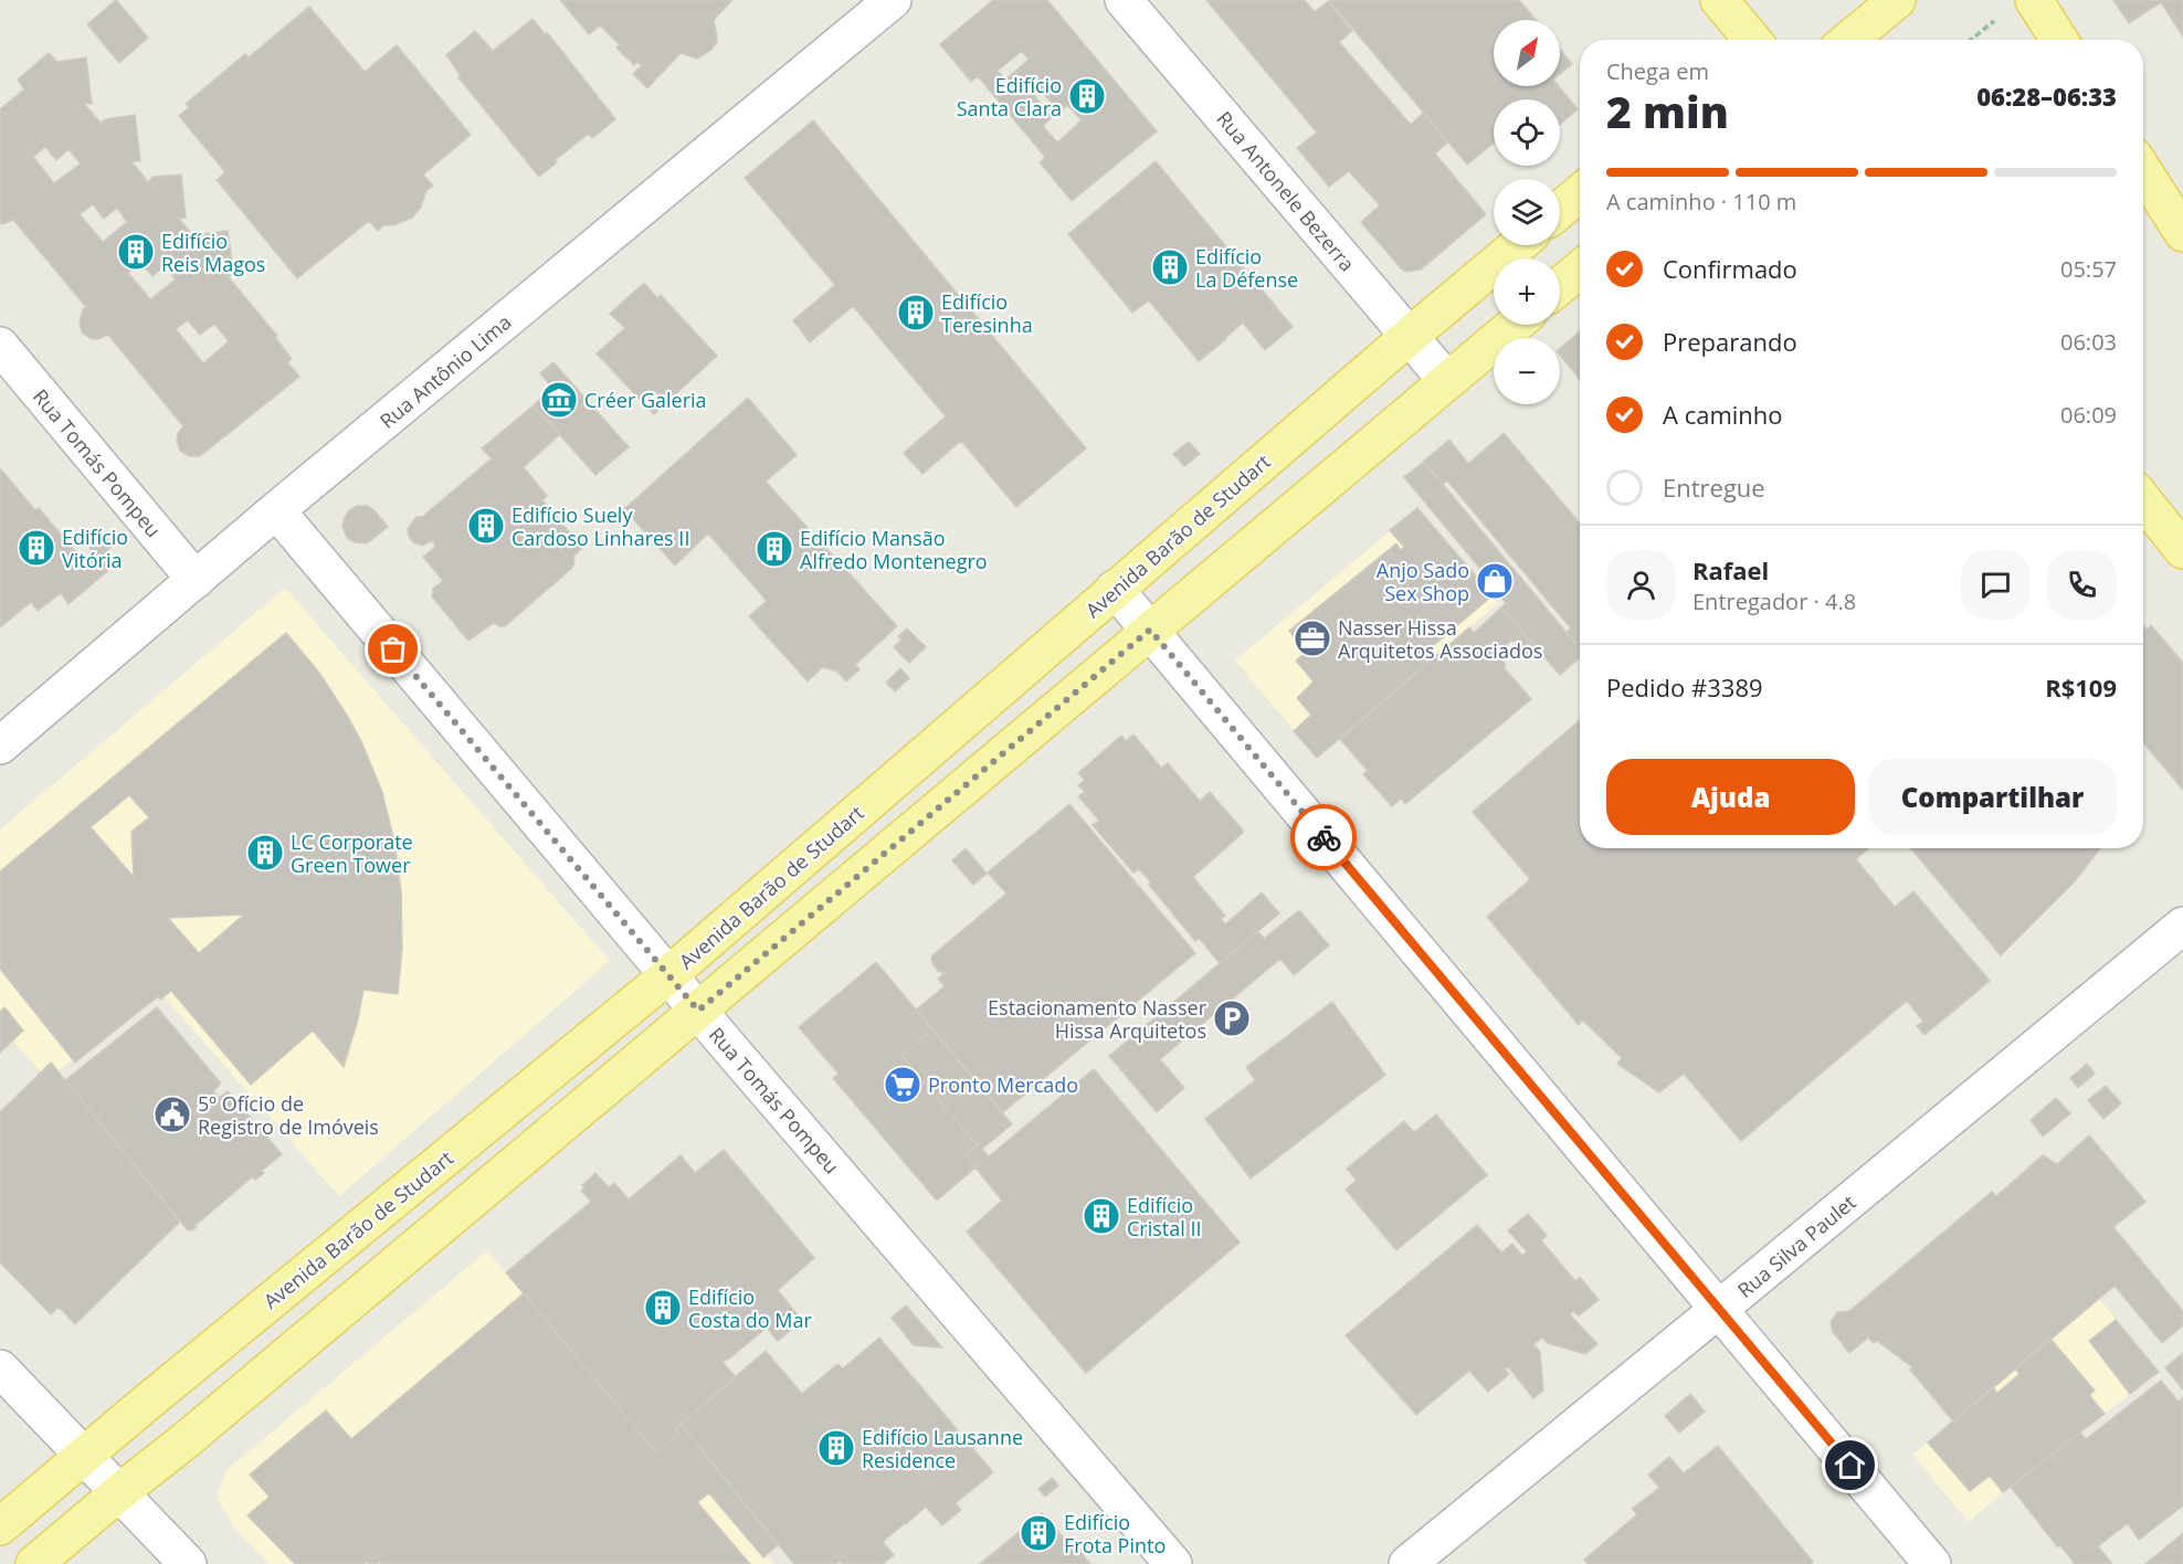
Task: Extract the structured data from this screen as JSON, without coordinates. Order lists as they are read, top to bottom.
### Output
{
  "streets": {
    "main road": ["Avenida Barão de Studart"],
    "street": [
      "Rua Antonele Bezerra",
      "Rua Antônio Lima",
      "Rua Tomás Pompeu",
      "Rua Silva Paulet"
    ]
  },
  "crossings": [
    ["Rua Antonele Bezerra", "Avenida Barão de Studart"],
    ["Rua Antônio Lima", "Rua Tomás Pompeu"],
    ["Rua Tomás Pompeu", "Avenida Barão de Studart"]
  ],
  "places": {
    "building": [
      "Edifício Santa Clara",
      "Edifício Reis Magos",
      "Edifício La Défense",
      "Edifício Teresinha",
      "Edifício Suely Cardoso Linhares II",
      "Edifício Vitória",
      "Edifício Mansão Alfredo Montenegro",
      "LC Corporate Green Tower",
      "Edifício Cristal II",
      "Edifício Costa do Mar",
      "Edifício Lausanne Residence",
      "Edifício Frota Pinto"
    ],
    "museum": ["Créer Galeria"],
    "shop": ["Anjo Sado Sex Shop"],
    "office": ["Nasser Hissa Arquitetos Associados"],
    "parking": ["Estacionamento Nasser Hissa Arquitetos"],
    "supermarket": ["Pronto Mercado"],
    "public building": ["5º Ofício de Registro de Imóveis"]
  },
  "north": "top right",
  "page": {
    "map_buttons": ["+", "−"],
    "heading": ["2 min", "Chega em", "06:28–06:33"],
    "panel": [
      "Rafael",
      "Entregador · 4.8",
      "Pedido #3389",
      "R$109"
    ],
    "bar": "A caminho · 110 m",
    "list": [
      ["Confirmado", "05:57"],
      ["Preparando", "06:03"],
      ["A caminho", "06:09"],
      "Entregue"
    ],
    "buttons": ["Ajuda", "Compartilhar"]
  }
}
